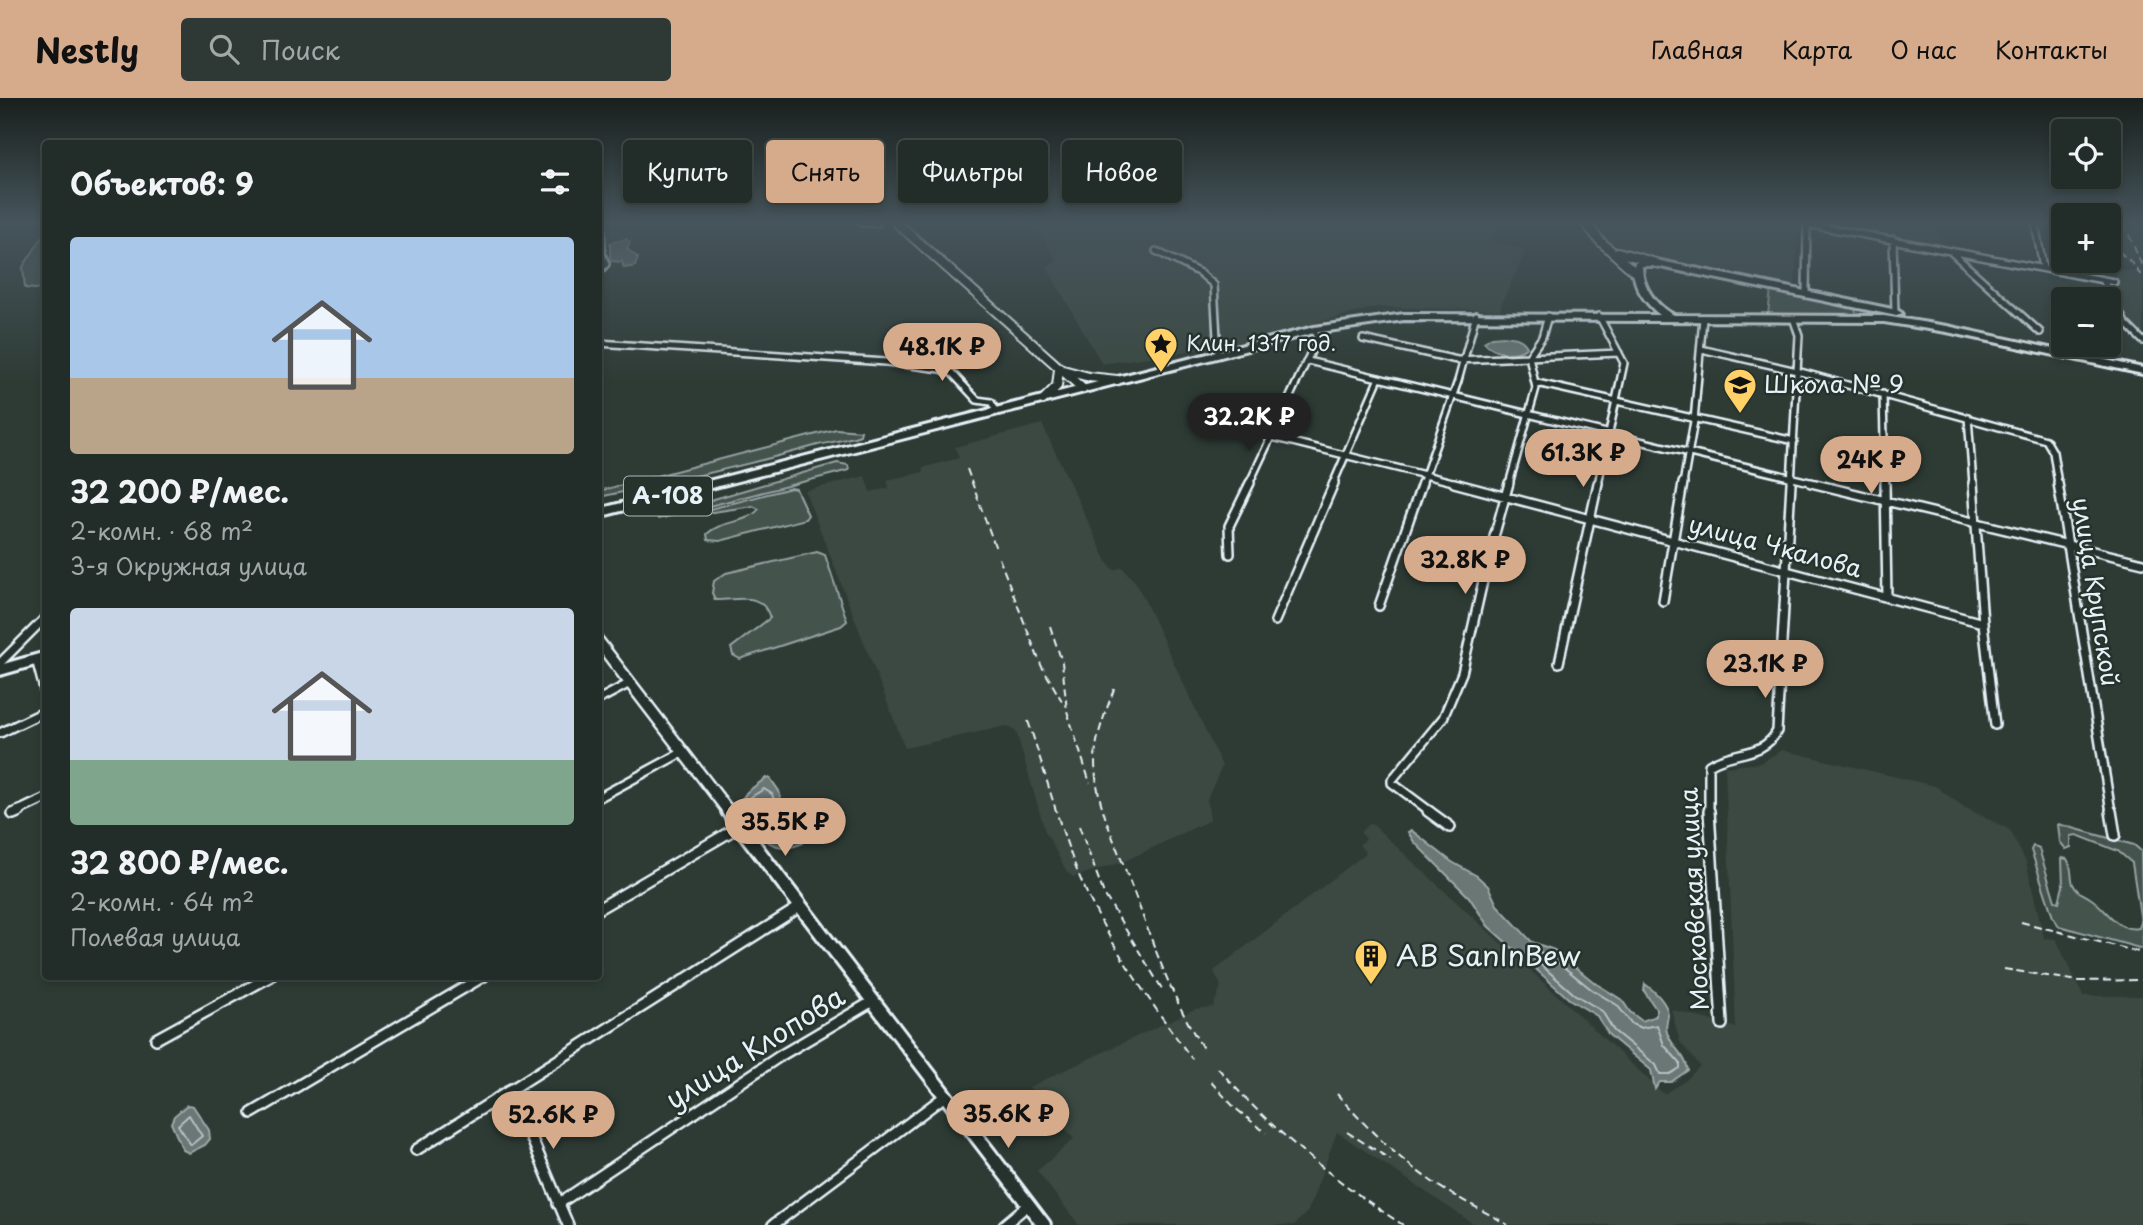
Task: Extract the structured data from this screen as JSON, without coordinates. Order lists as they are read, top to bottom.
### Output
{
  "streets": {
    "highway": ["А-108"],
    "street": [
      "улица Чкалова",
      "улица Крупской",
      "Московская улица",
      "улица Клопова"
    ]
  },
  "crossings": [
    ["А-108", "Московская улица"],
    ["улица Чкалова", "Московская улица"]
  ],
  "places": {
    "place": ["Клин. 1317 год."],
    "school or university": ["Школа № 9"],
    "building": ["AB SanInBew"]
  },
  "page": {
    "header": "Nestly",
    "search": "Поиск",
    "nav": [
      "Главная",
      "Карта",
      "О нас",
      "Контакты"
    ],
    "map_buttons": ["+", "−"],
    "chip": [
      "Купить",
      "Снять",
      "Фильтры",
      "Новое"
    ],
    "heading": "Объектов: 9",
    "list": [
      {
        "name": "32 200 ₽/мес.",
        "note": "2-комн. · 68 m² · 3-я Окружная улица"
      },
      {
        "name": "32 800 ₽/мес.",
        "note": "2-комн. · 64 m² · Полевая улица"
      }
    ],
    "price": [
      "48.1K ₽",
      "32.2K ₽",
      "61.3K ₽",
      "24K ₽",
      "32.8K ₽",
      "23.1K ₽",
      "35.5K ₽",
      "35.6K ₽",
      "52.6K ₽"
    ]
  }
}
